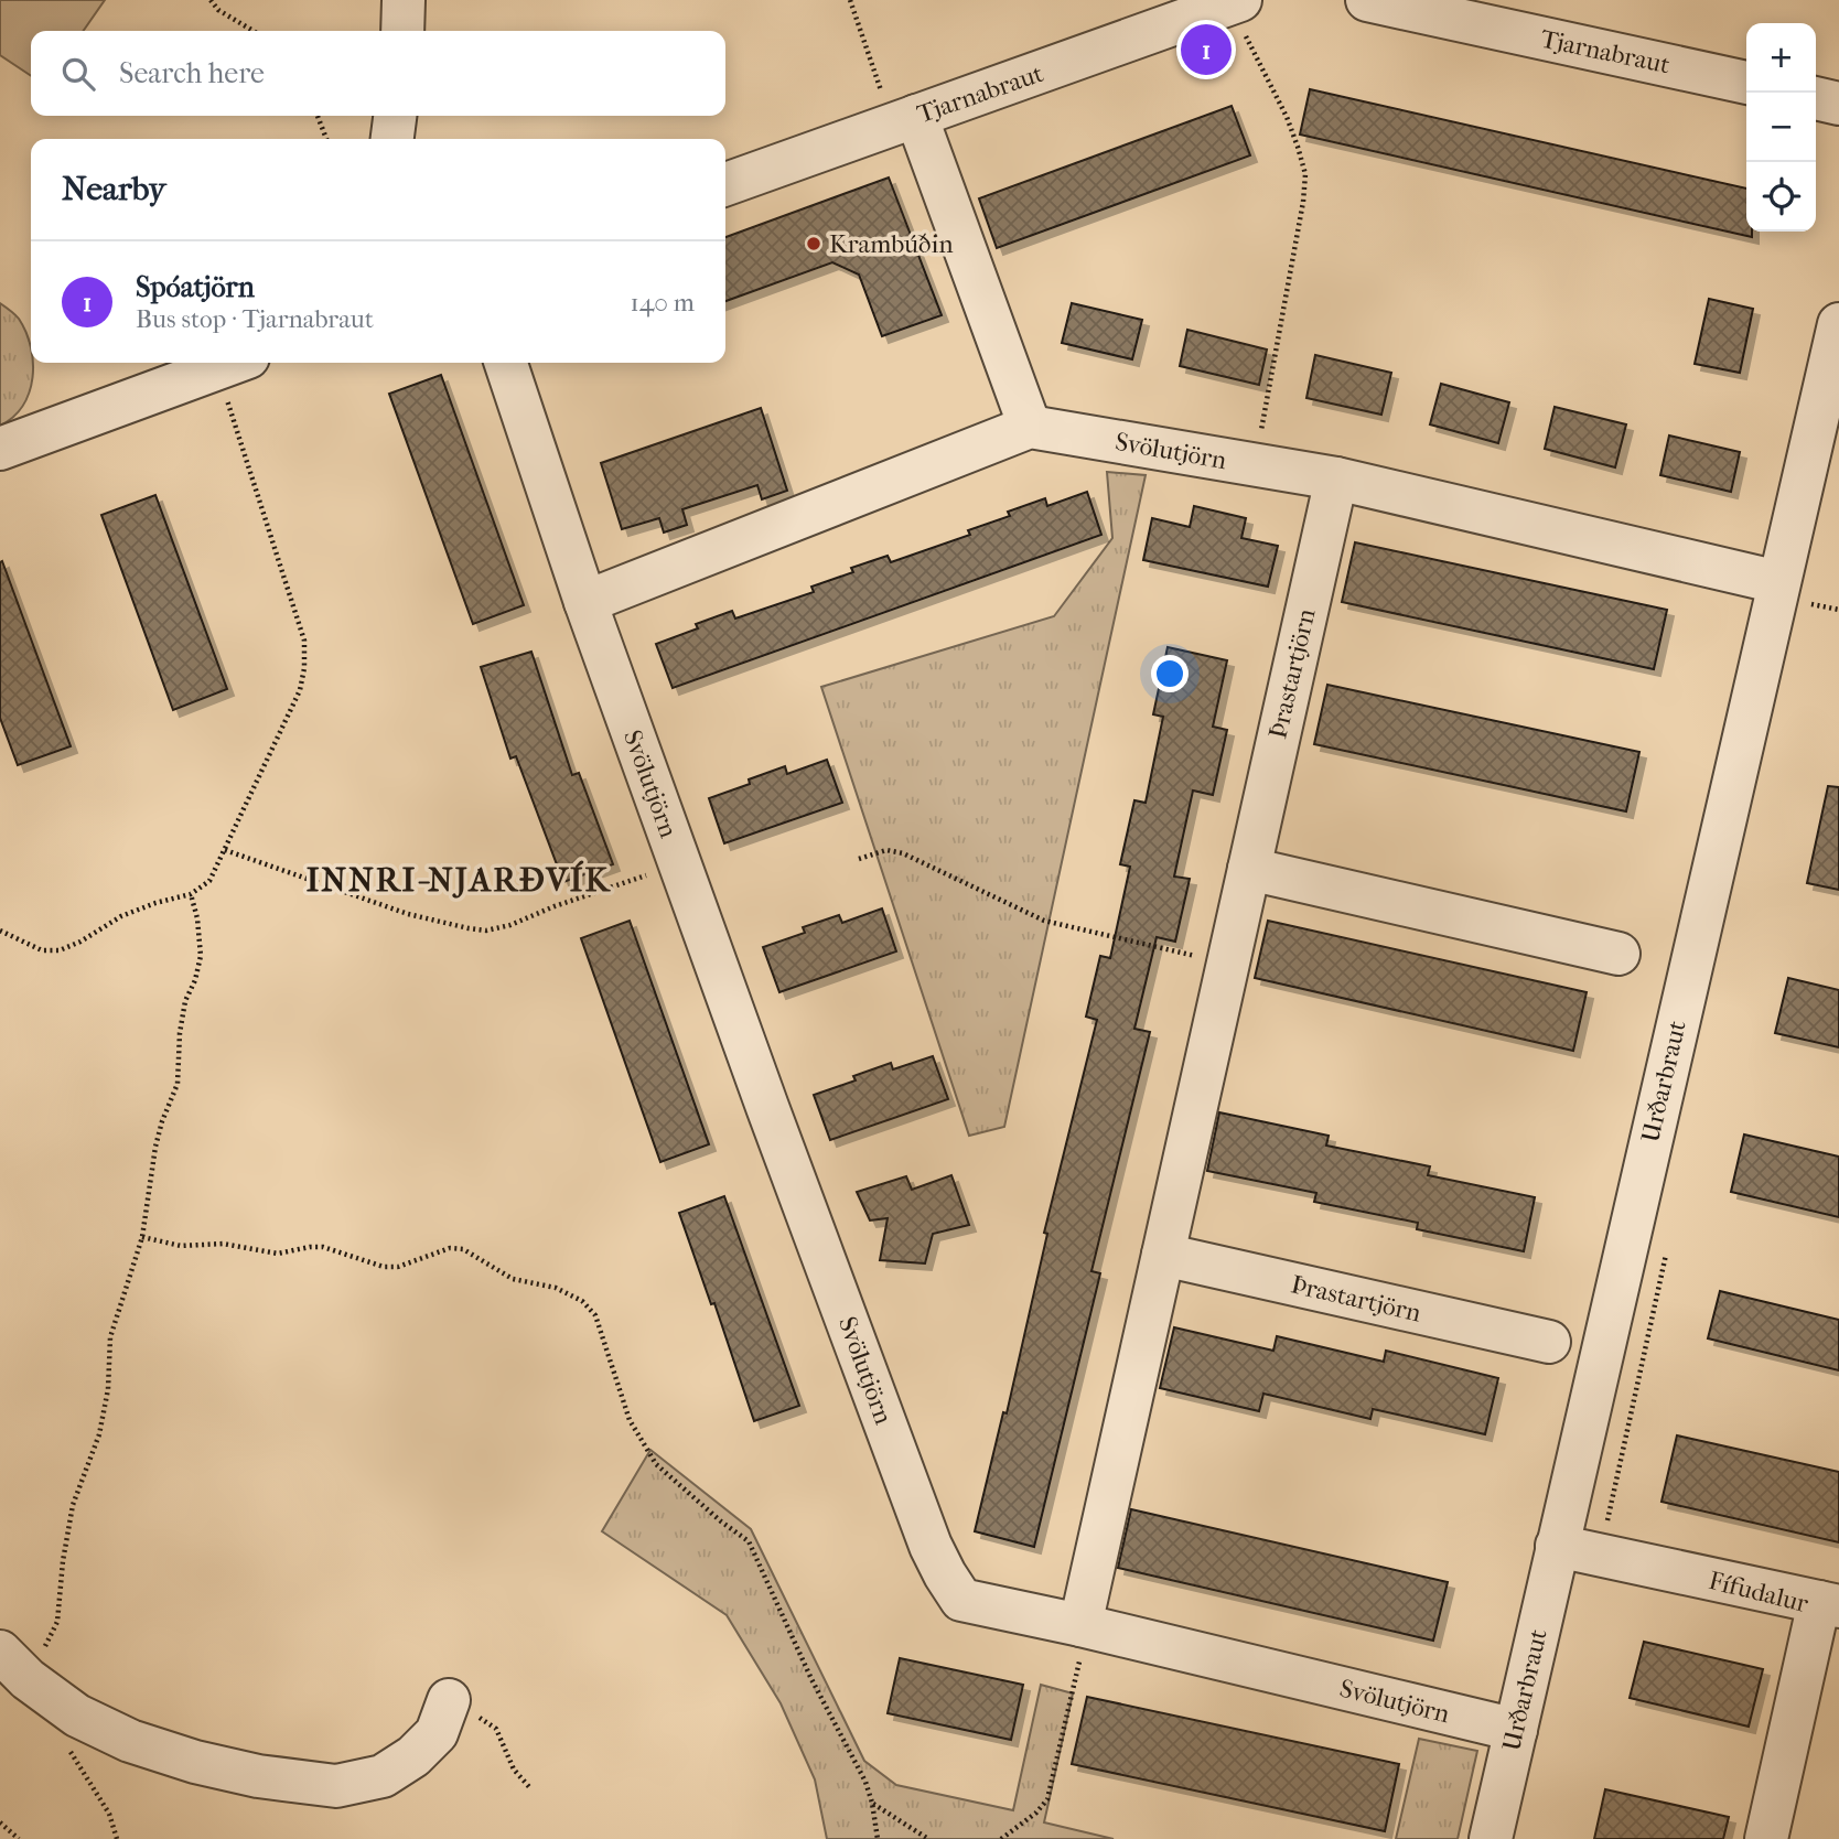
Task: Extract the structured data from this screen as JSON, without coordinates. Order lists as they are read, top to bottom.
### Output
{
  "streets": {
    "street": [
      "Tjarnabraut",
      "Svölutjörn",
      "Þrastartjörn",
      "Urðarbraut",
      "Fífudalur"
    ]
  },
  "crossings": [
    ["Svölutjörn", "Þrastartjörn"],
    ["Svölutjörn", "Urðarbraut"],
    ["Urðarbraut", "Fífudalur"]
  ],
  "districts": ["INNRI-NJARÐVÍK"],
  "places": ["Krambúðin"],
  "page": {
    "pins": "1",
    "map_buttons": ["+", "−"],
    "search": "Search here",
    "heading": "Nearby",
    "list": [
      {
        "mark": "1",
        "name": "Spóatjörn",
        "note": "Bus stop · Tjarnabraut",
        "value": "140 m"
      }
    ]
  }
}
